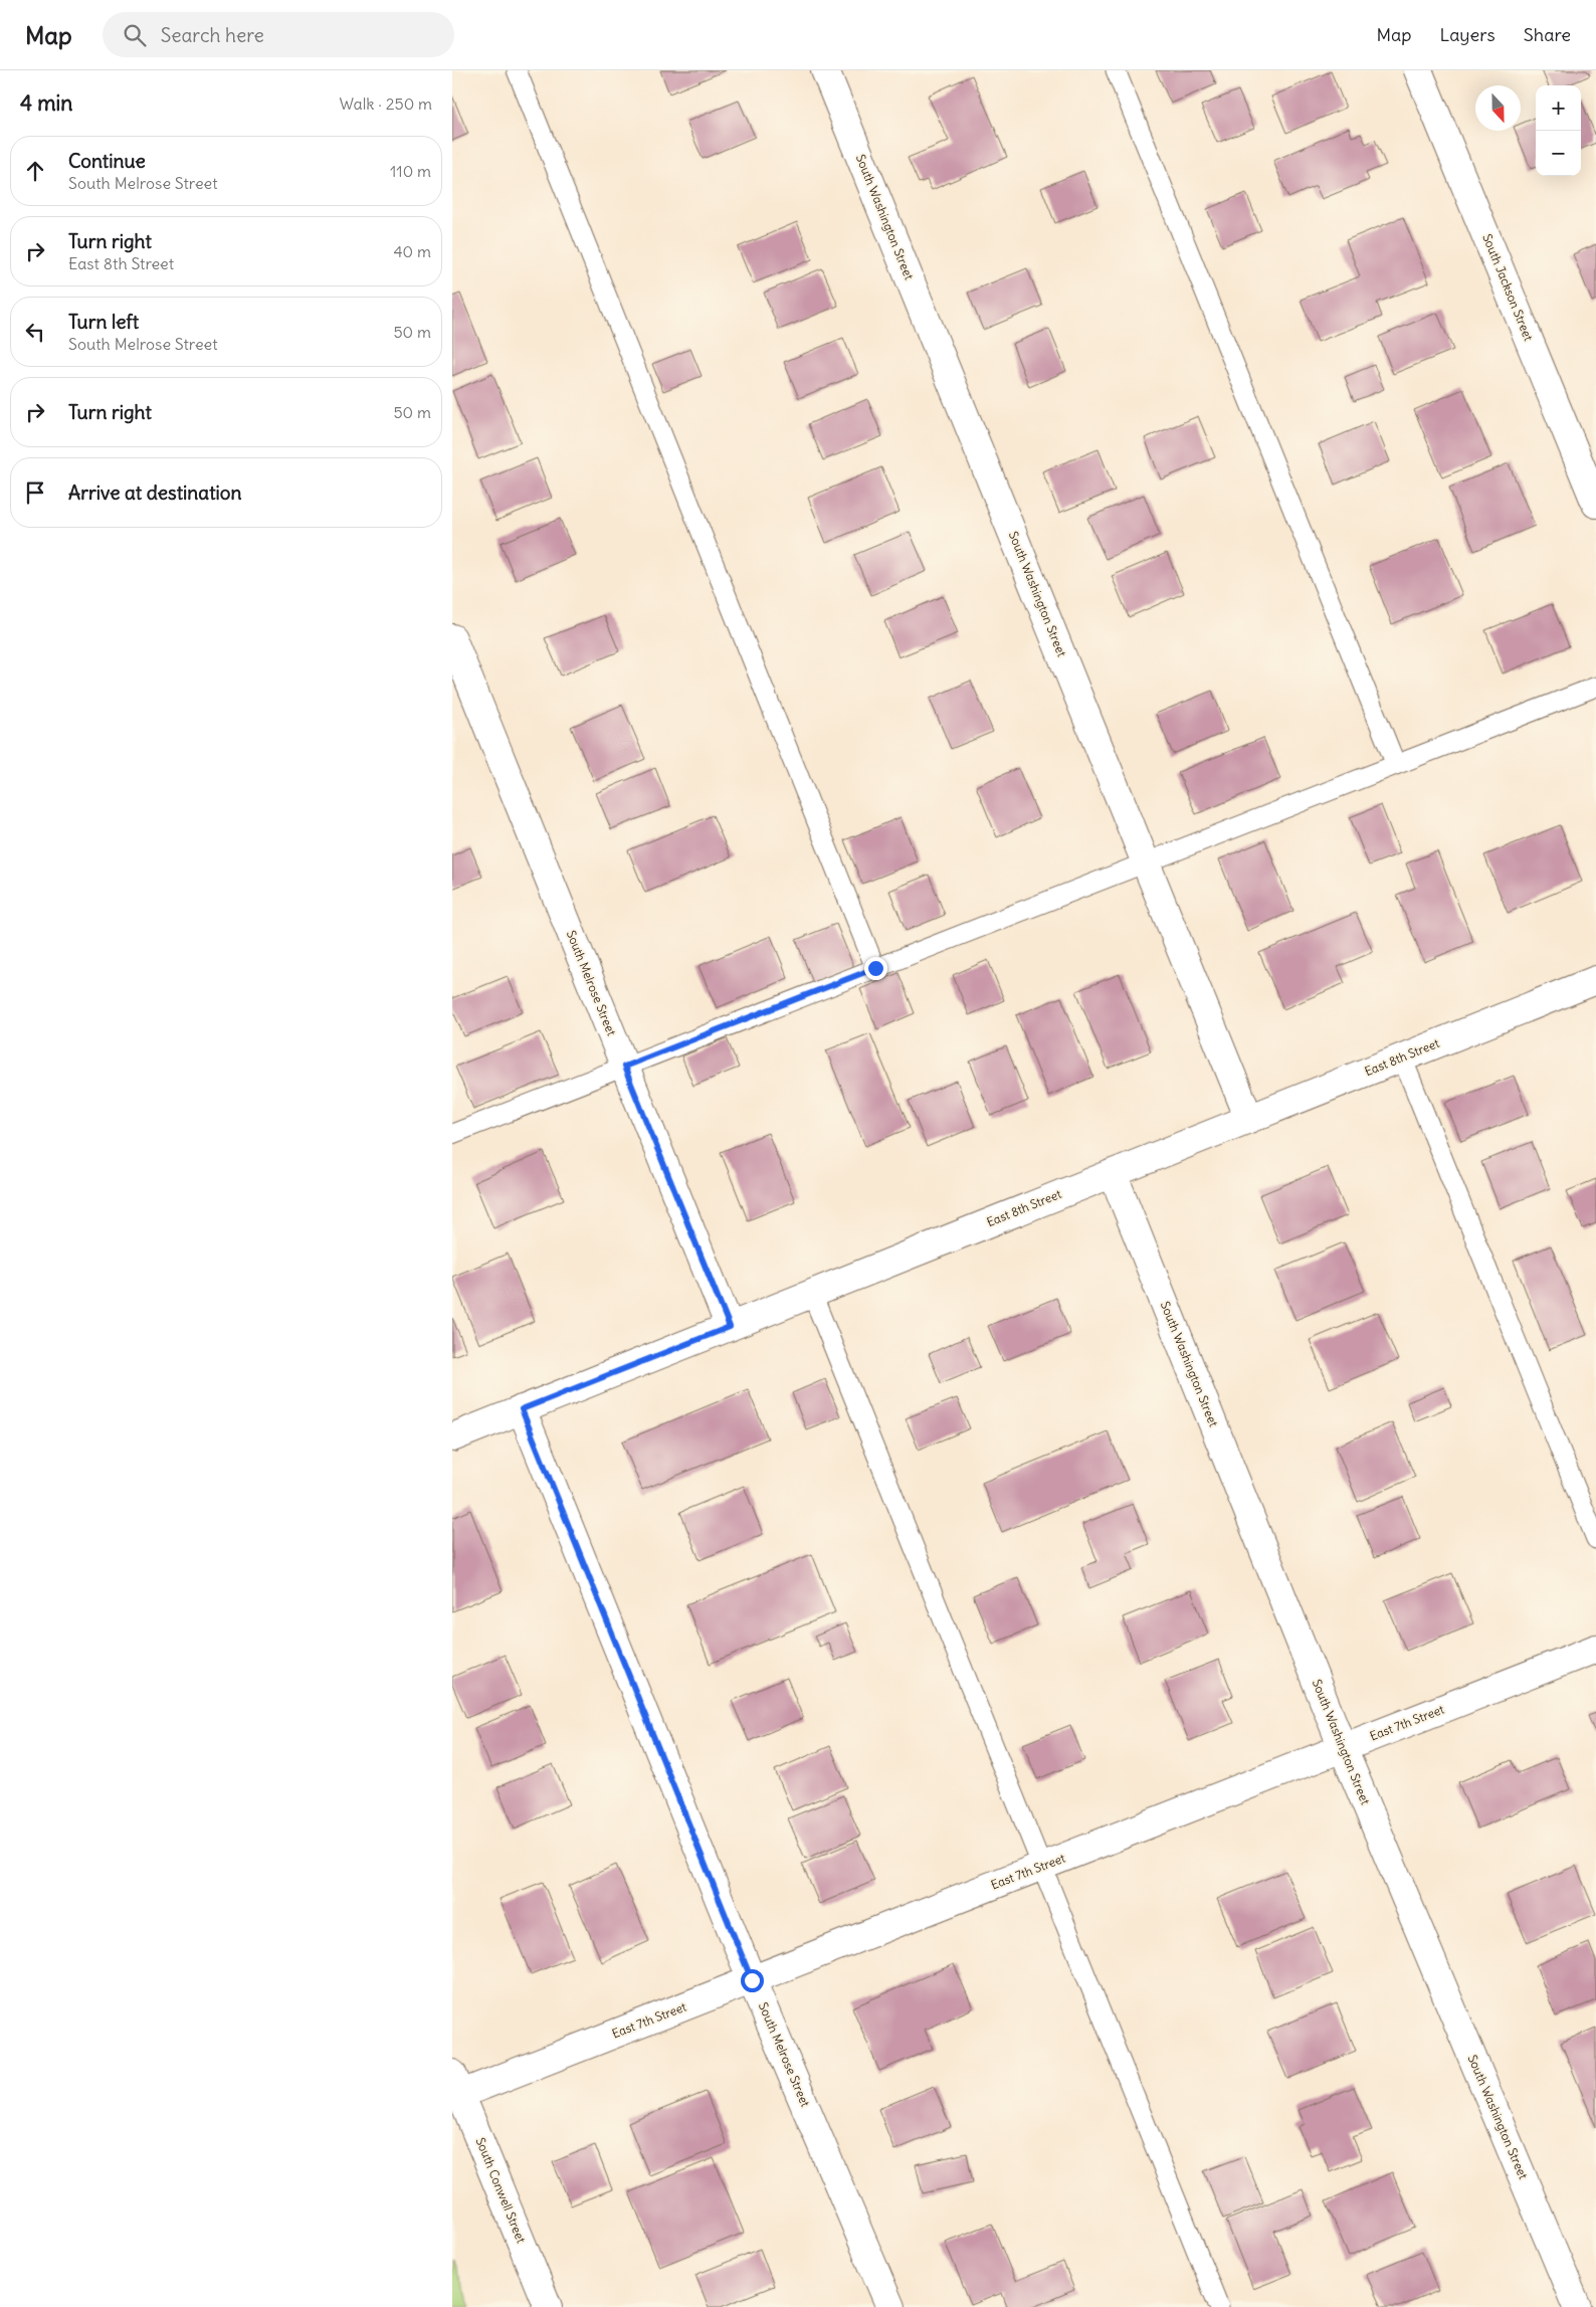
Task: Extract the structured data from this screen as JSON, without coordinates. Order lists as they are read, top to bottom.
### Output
{
  "streets": {
    "street": [
      "South Washington Street",
      "South Jackson Street",
      "South Melrose Street",
      "East 8th Street",
      "East 7th Street",
      "South Conwell Street"
    ]
  },
  "crossings": [
    ["South Washington Street", "East 8th Street"],
    ["South Washington Street", "East 7th Street"],
    ["South Melrose Street", "East 8th Street"],
    ["South Melrose Street", "East 7th Street"],
    ["East 7th Street", "South Conwell Street"]
  ],
  "north": "bottom",
  "page": {
    "header": "Map",
    "search": "Search here",
    "nav": ["Map", "Layers", "Share"],
    "heading": ["4 min", "Walk · 250 m"],
    "map_buttons": ["+", "−"],
    "list": [
      ["Continue", "South Melrose Street", "110 m"],
      ["Turn right", "East 8th Street", "40 m"],
      ["Turn left", "South Melrose Street", "50 m"],
      ["Turn right", "50 m"],
      "Arrive at destination"
    ]
  }
}
